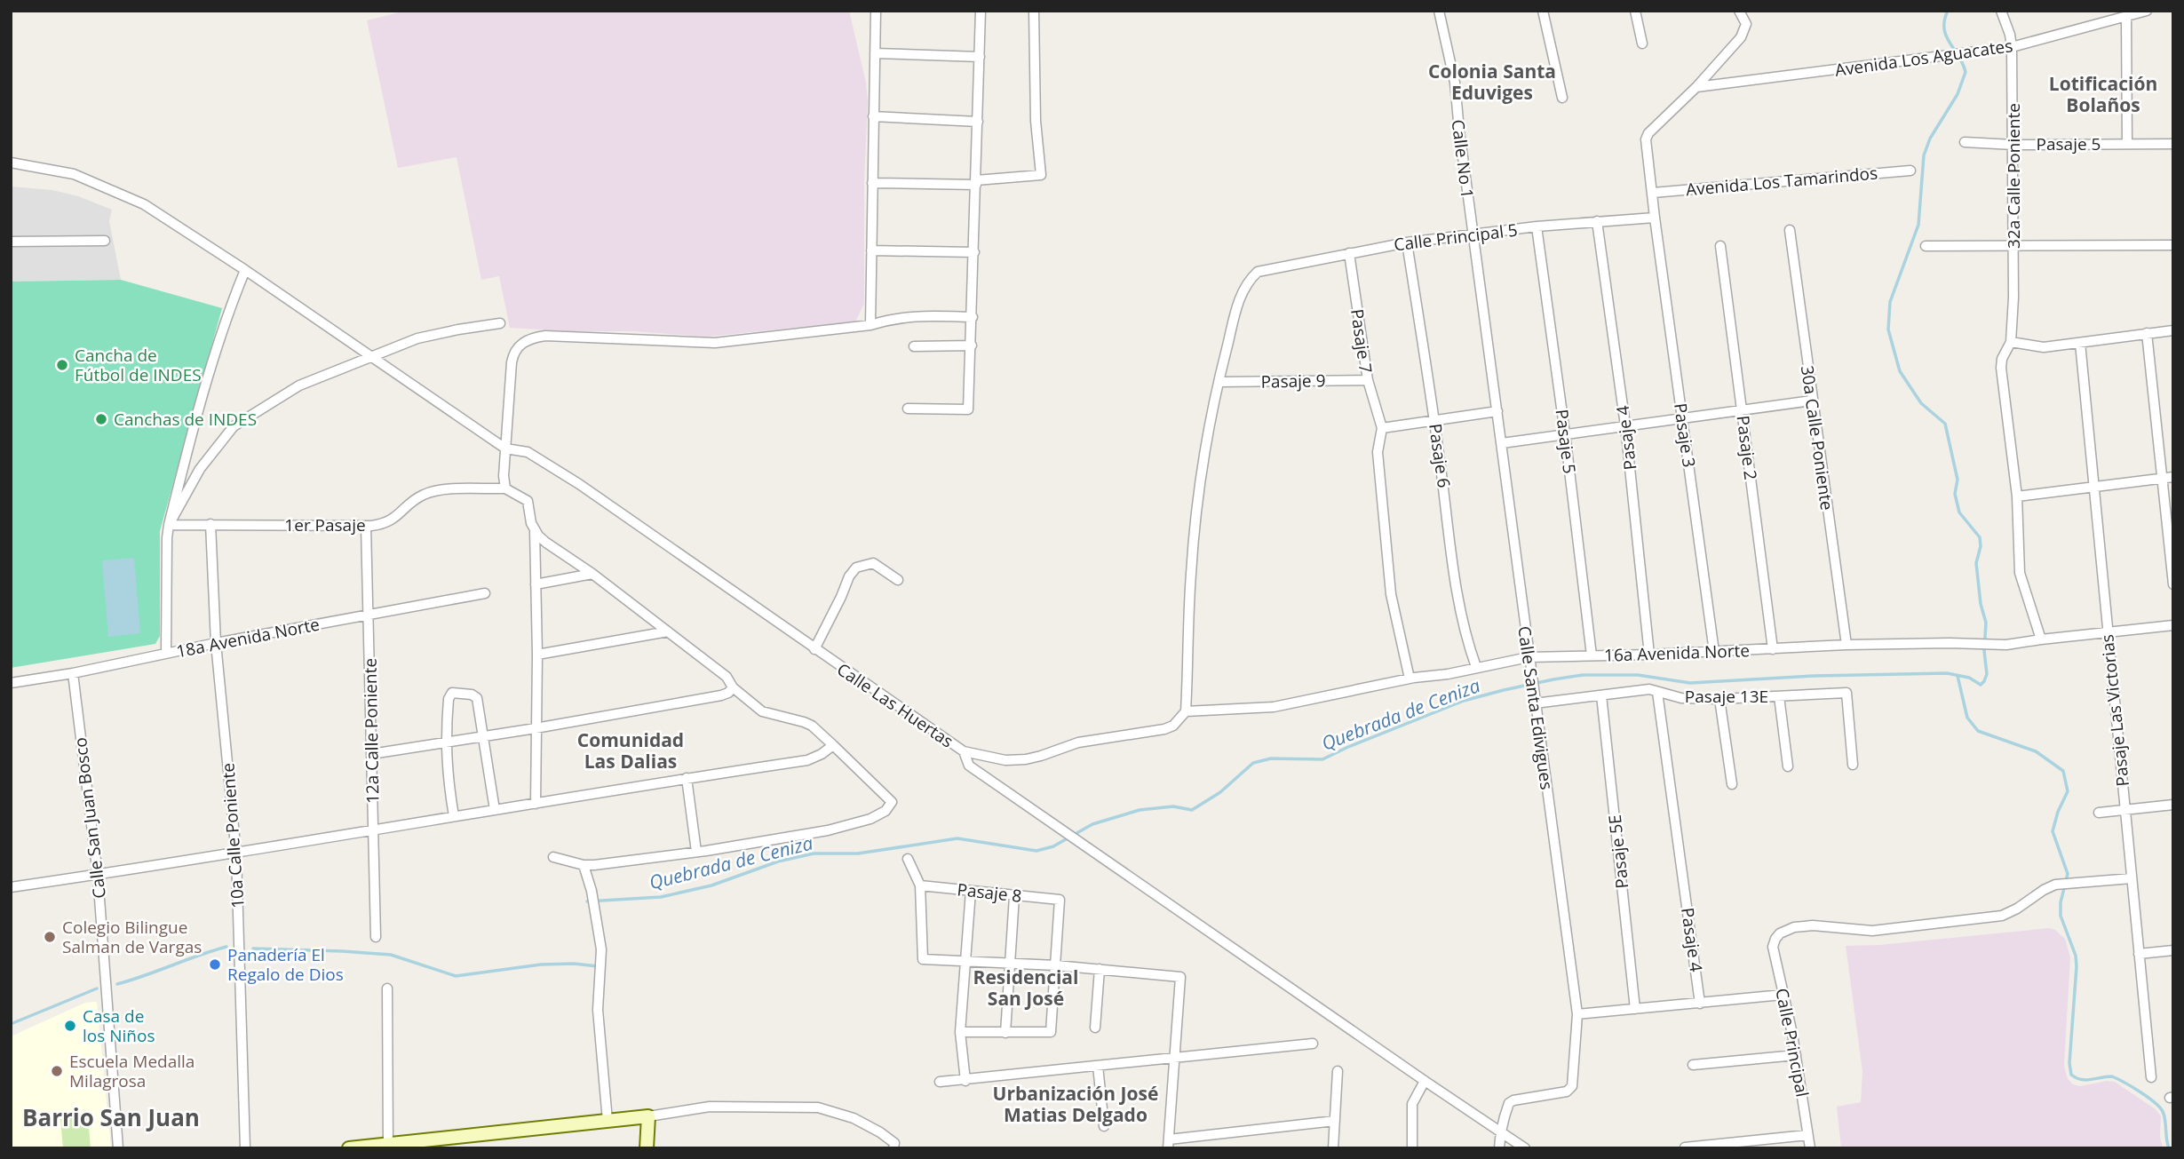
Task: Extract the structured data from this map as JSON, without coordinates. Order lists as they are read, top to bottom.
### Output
{
  "streets": {
    "street": [
      "Avenida Los Aguacates",
      "Pasaje 5",
      "Calle No 1",
      "32a Calle Poniente",
      "Avenida Los Tamarindos",
      "Calle Principal 5",
      "Pasaje 7",
      "Pasaje 9",
      "Pasaje 3",
      "Pasaje 4",
      "30a Calle Poniente",
      "Pasaje 2",
      "Pasaje 6",
      "1er Pasaje",
      "18a Avenida Norte",
      "16a Avenida Norte",
      "Pasaje 13E",
      "Calle Las Huertas",
      "Calle Santa Edivigues",
      "Pasaje Las Victorias",
      "12a Calle Poniente",
      "Calle San Juan Bosco",
      "10a Calle Poniente",
      "Pasaje 5E",
      "Pasaje 8",
      "Calle Principal"
    ]
  },
  "crossings": [
    ["Avenida Los Aguacates", "32a Calle Poniente"],
    ["Avenida Los Aguacates", "Pasaje 3"],
    ["Pasaje 5", "32a Calle Poniente"],
    ["Pasaje 5", "Calle Principal 5"],
    ["Pasaje 5", "16a Avenida Norte"],
    ["Calle No 1", "Calle Principal 5"],
    ["Calle No 1", "Calle Santa Edivigues"],
    ["32a Calle Poniente", "16a Avenida Norte"],
    ["Avenida Los Tamarindos", "Pasaje 3"],
    ["Calle Principal 5", "Pasaje 7"],
    ["Calle Principal 5", "Pasaje 9"],
    ["Calle Principal 5", "Pasaje 3"],
    ["Calle Principal 5", "Pasaje 4"],
    ["Calle Principal 5", "Pasaje 6"],
    ["Calle Principal 5", "Calle Santa Edivigues"],
    ["Pasaje 7", "Pasaje 9"],
    ["Pasaje 3", "16a Avenida Norte"],
    ["Pasaje 4", "16a Avenida Norte"],
    ["Pasaje 4", "Pasaje 13E"],
    ["30a Calle Poniente", "16a Avenida Norte"],
    ["Pasaje 2", "16a Avenida Norte"],
    ["Pasaje 6", "16a Avenida Norte"],
    ["1er Pasaje", "12a Calle Poniente"],
    ["1er Pasaje", "10a Calle Poniente"],
    ["18a Avenida Norte", "12a Calle Poniente"],
    ["18a Avenida Norte", "Calle San Juan Bosco"],
    ["18a Avenida Norte", "10a Calle Poniente"],
    ["16a Avenida Norte", "Calle Las Huertas"],
    ["16a Avenida Norte", "Calle Santa Edivigues"],
    ["16a Avenida Norte", "Pasaje Las Victorias"],
    ["Pasaje 13E", "Calle Santa Edivigues"],
    ["Pasaje 13E", "Pasaje 5E"],
    ["Pasaje Las Victorias", "Calle Principal"]
  ],
  "districts": [
    "Colonia Santa Eduviges",
    "Lotificación Bolaños",
    "Comunidad Las Dalias",
    "Residencial San José",
    "Urbanización José Matias Delgado",
    "Barrio San Juan"
  ],
  "water": ["Quebrada de Ceniza"],
  "places": [
    "Cancha de Fútbol de INDES",
    "Canchas de INDES",
    "Colegio Bilingue Salman de Vargas",
    "Panadería El Regalo de Dios",
    "Casa de los Niños",
    "Escuela Medalla Milagrosa"
  ]
}
